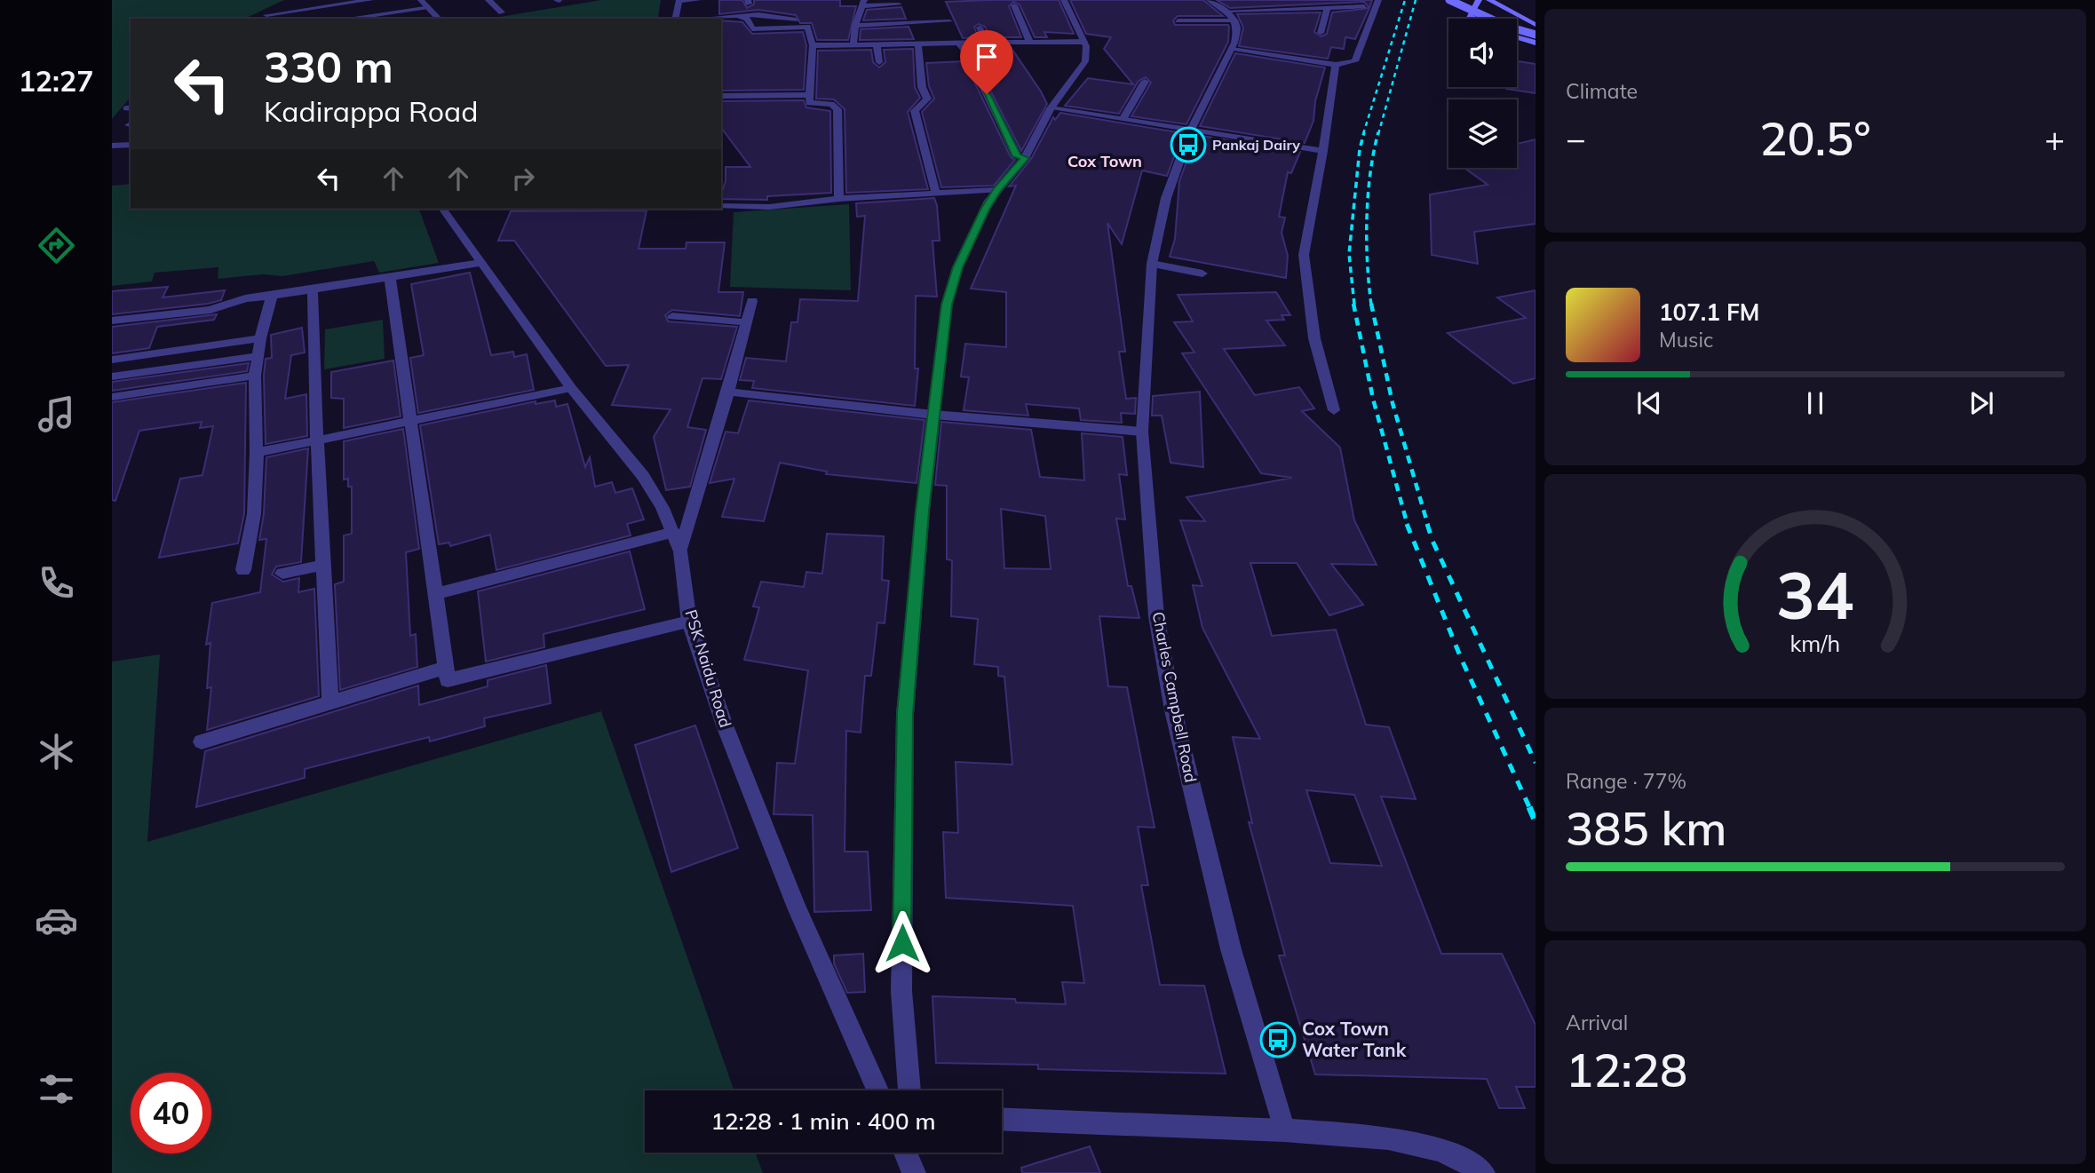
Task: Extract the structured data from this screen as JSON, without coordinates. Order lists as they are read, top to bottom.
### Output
{
  "streets": {
    "street": ["PSK Naidu Road", "Charles Campbell Road"]
  },
  "districts": ["Cox Town"],
  "places": {
    "bus stop": ["Pankaj Dairy", "Cox Town Water Tank"]
  },
  "page": {
    "tabs": "12:27",
    "tile": [
      "Climate",
      ["Range · 77%", "385 km"],
      ["Arrival", "12:28"]
    ],
    "turn": ["330 m", "Kadirappa Road"],
    "heat": ["−", "20.5°", "+"],
    "song": ["107.1 FM", "Music"],
    "limit": "40",
    "trip": "12:28 · 1 min · 400 m",
    "gauge": ["34", "km/h"]
  }
}
